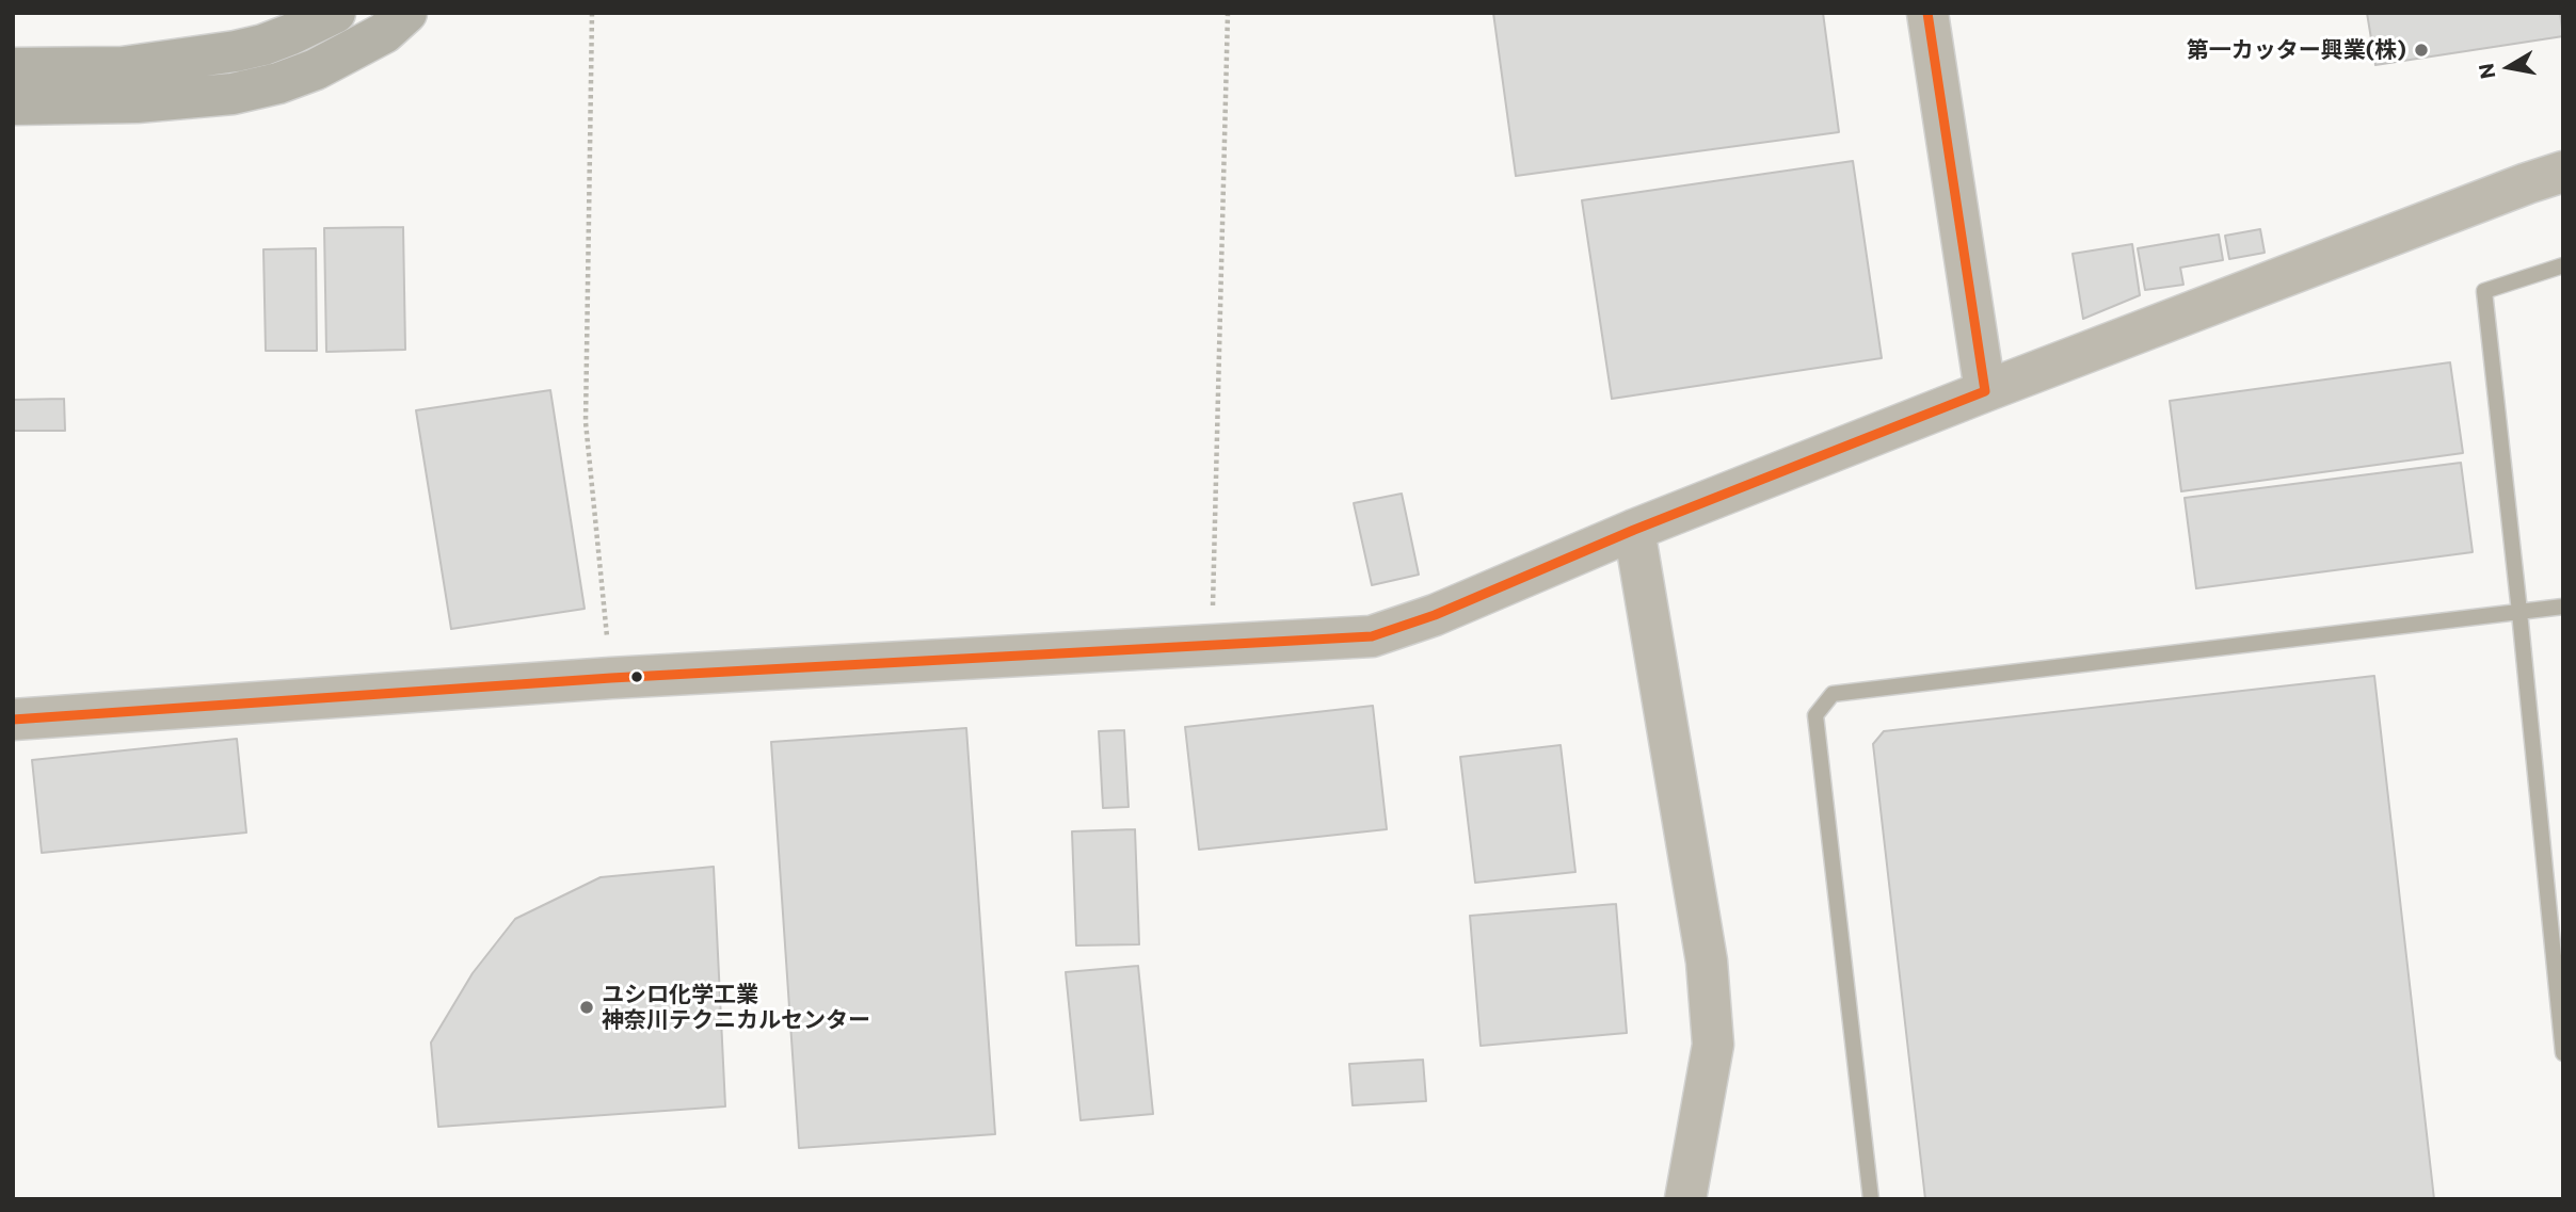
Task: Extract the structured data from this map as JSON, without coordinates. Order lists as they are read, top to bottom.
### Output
{
  "places": ["第一カッター興業(株)", "ユシロ化学工業 神奈川テクニカルセンター"],
  "north": "left"
}
